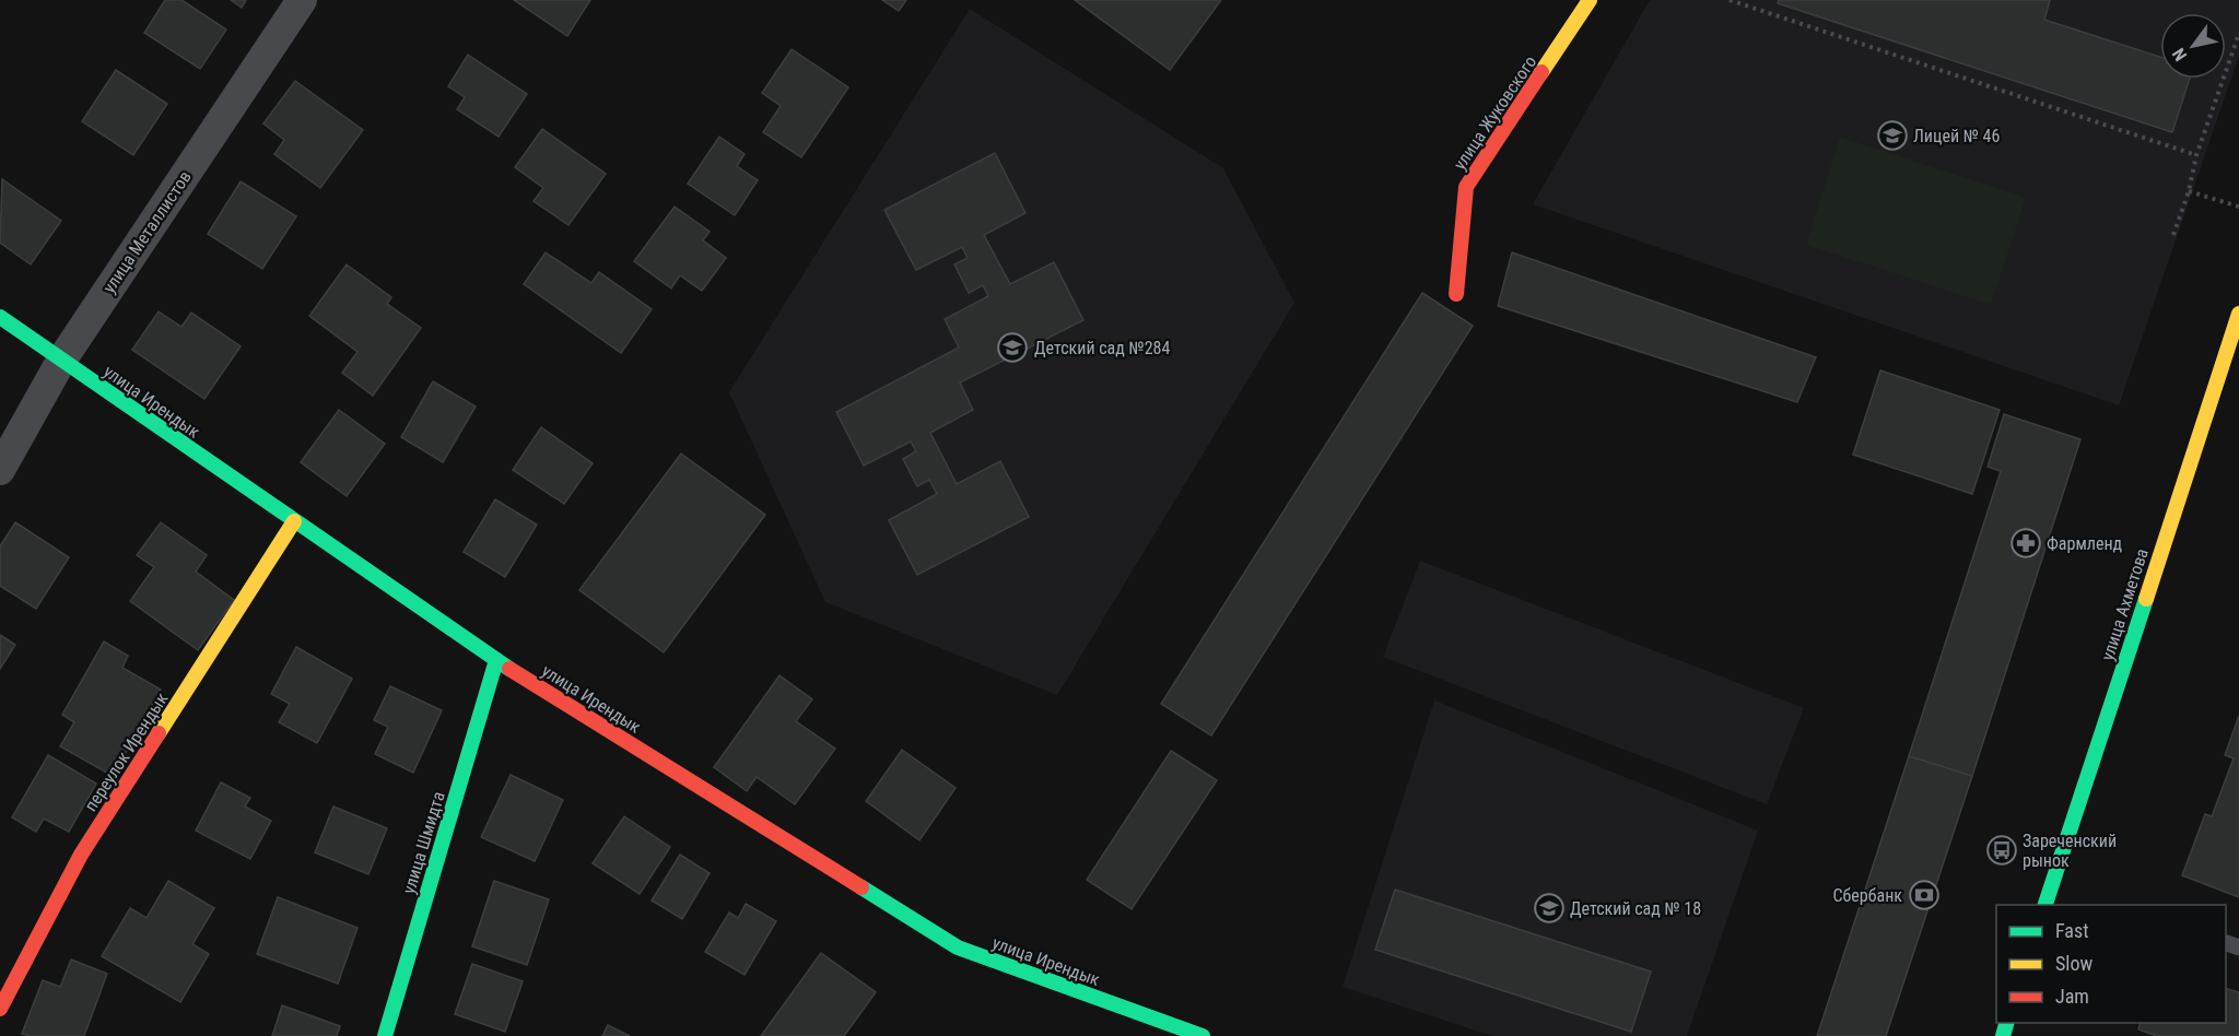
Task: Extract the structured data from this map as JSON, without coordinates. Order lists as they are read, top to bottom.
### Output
{
  "streets": {
    "street": [
      "улица Жуковского",
      "улица Металлистов",
      "улица Ирендык",
      "улица Ахметова",
      "переулок Ирендык",
      "улица Шмидта"
    ]
  },
  "crossings": [
    ["улица Металлистов", "улица Ирендык"],
    ["улица Ирендык", "переулок Ирендык"],
    ["улица Ирендык", "улица Шмидта"]
  ],
  "places": {
    "school or university": ["Лицей № 46", "Детский сад №284", "Детский сад № 18"],
    "pharmacy": ["Фармленд"],
    "bus stop": ["Зареченский рынок"],
    "bank": ["Сбербанк"]
  },
  "legend": ["Fast", "Slow", "Jam"],
  "north": "bottom left"
}
